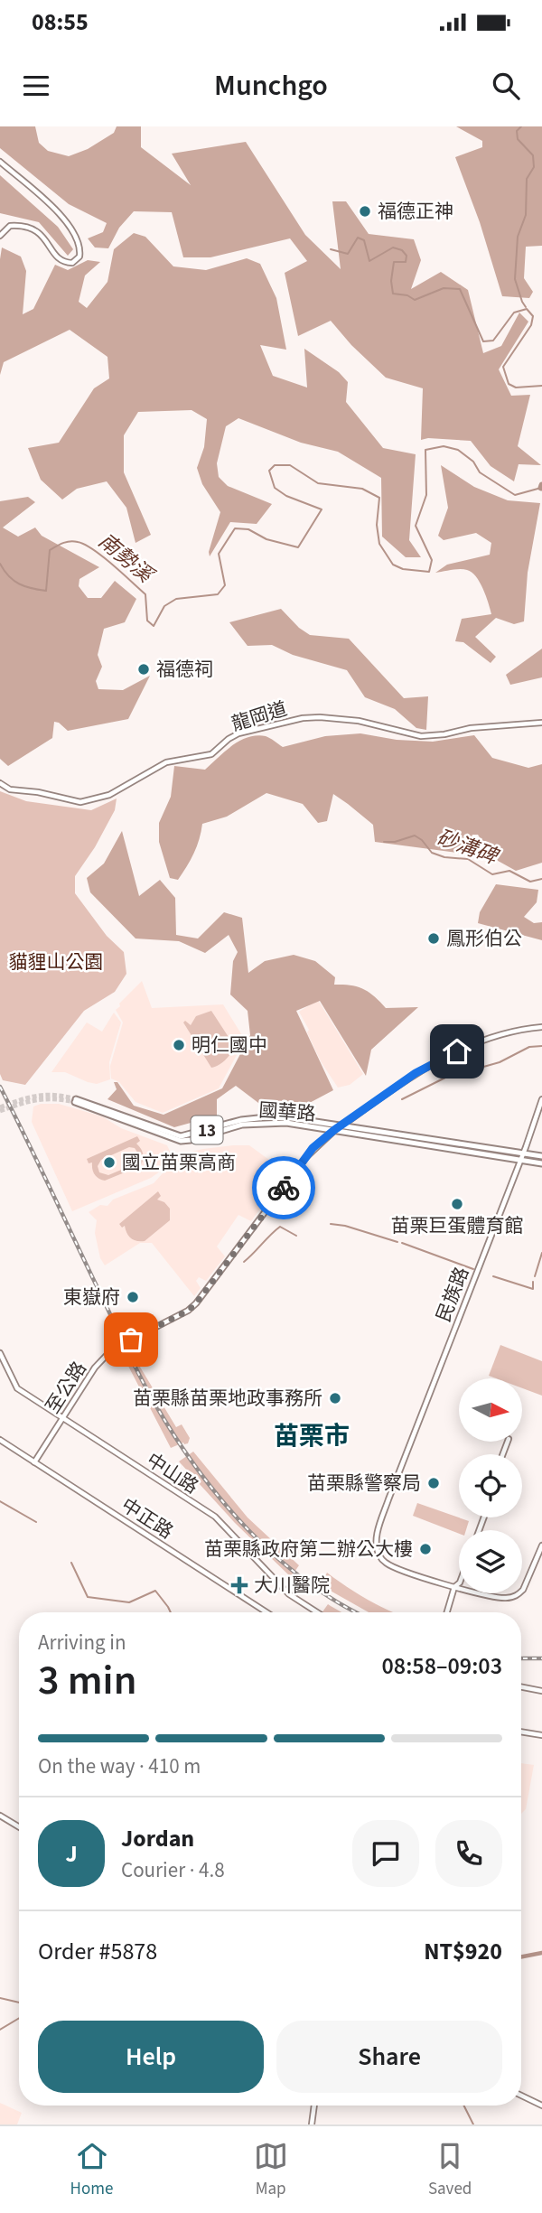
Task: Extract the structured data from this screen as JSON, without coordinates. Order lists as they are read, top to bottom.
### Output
{
  "streets": {
    "main road": ["國華路", "13"],
    "street": [
      "龍岡道",
      "民族路",
      "至公路",
      "中山路",
      "中正路"
    ]
  },
  "crossings": [
    ["國華路", "民族路"],
    ["國華路", "至公路"],
    ["至公路", "中山路"],
    ["至公路", "中正路"]
  ],
  "districts": ["苗栗市"],
  "water": ["南勢溪", "砂溝碑"],
  "parks": ["貓貍山公園"],
  "places": {
    "other": [
      "福德正神",
      "福德祠",
      "鳳形伯公",
      "明仁國中",
      "國立苗栗高商",
      "苗栗巨蛋體育館",
      "東嶽府",
      "苗栗縣苗栗地政事務所",
      "苗栗縣警察局",
      "苗栗縣政府第二辦公大樓"
    ],
    "health": ["大川醫院"]
  },
  "north": "right",
  "page": {
    "status": "08:55",
    "header": "Munchgo",
    "heading": ["3 min", "Arriving in", "08:58–09:03"],
    "panel": [
      "Jordan",
      "Courier · 4.8",
      "Order #5878",
      "NT$920"
    ],
    "bar": "On the way · 410 m",
    "round": "J",
    "buttons": ["Help", "Share"],
    "tabs": ["Home", "Map", "Saved"]
  }
}
